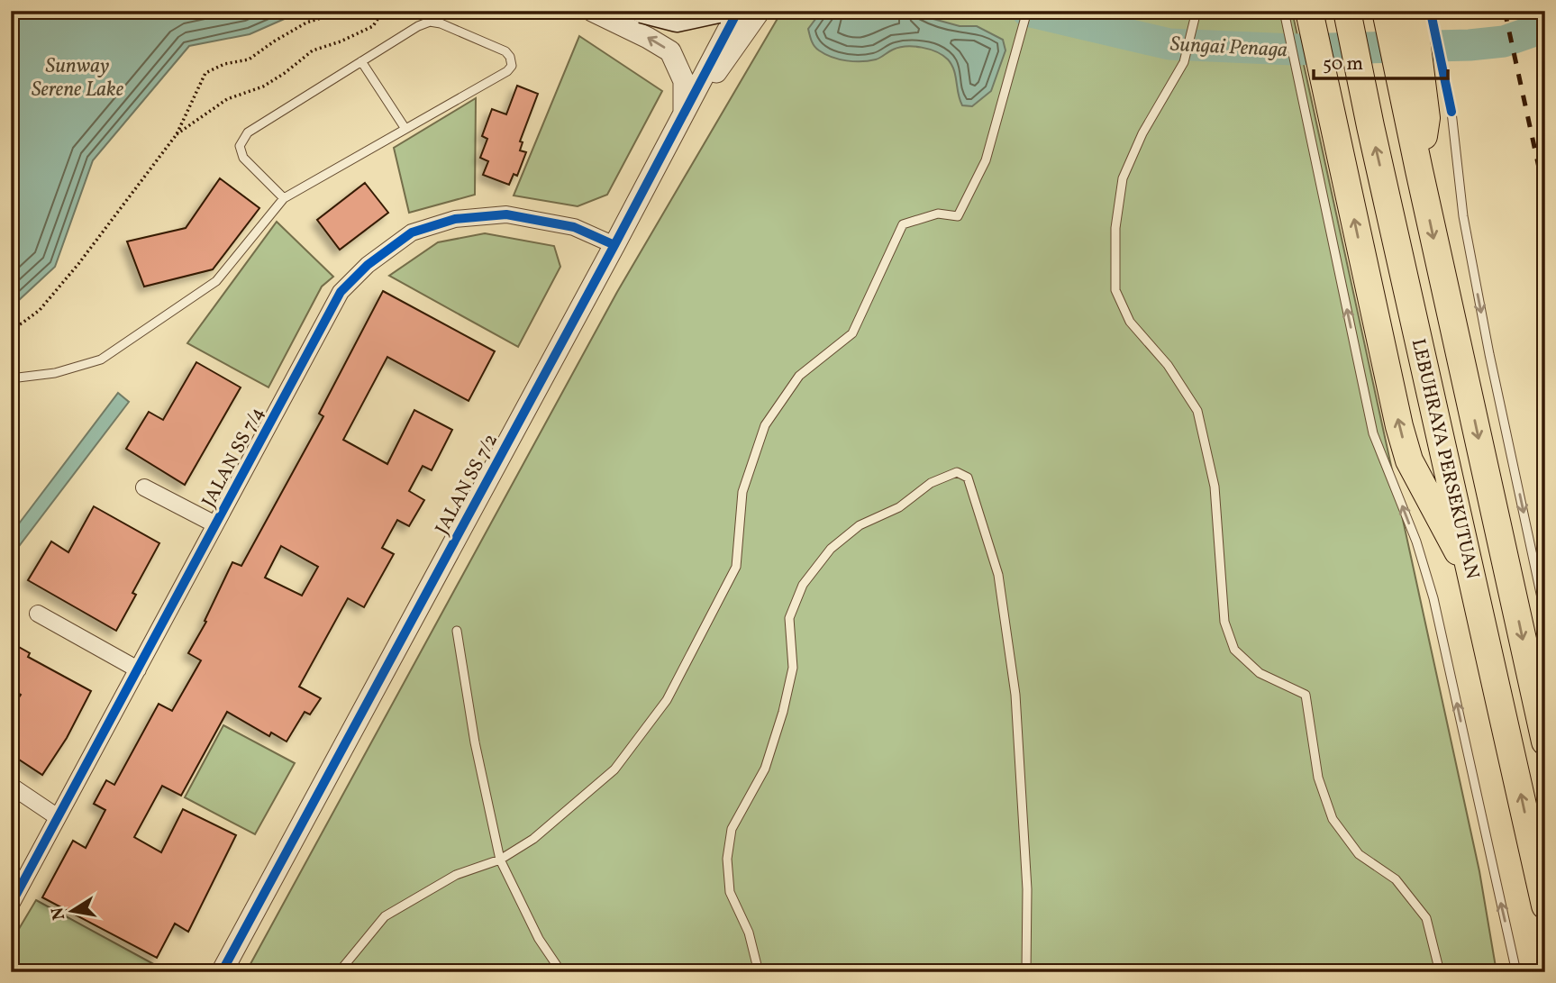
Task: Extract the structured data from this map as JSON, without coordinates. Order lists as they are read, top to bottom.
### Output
{
  "streets": {
    "highway": ["LEBUHRAYA PERSEKUTUAN"],
    "street": ["JALAN SS 7/4", "JALAN SS 7/2"]
  },
  "crossings": [
    ["JALAN SS 7/4", "JALAN SS 7/2"]
  ],
  "water": ["Sungai Penaga", "Sunway Serene Lake"],
  "scale_bar": "50 m",
  "north": "left"
}
